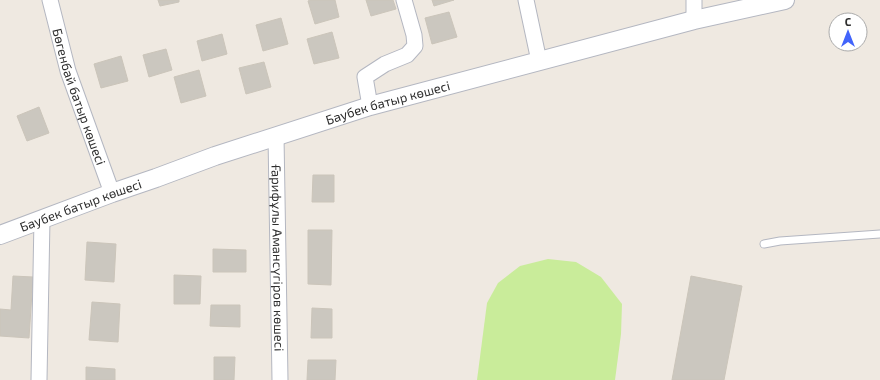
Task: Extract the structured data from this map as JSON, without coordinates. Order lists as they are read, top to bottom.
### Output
{
  "streets": {
    "street": ["Бөгенбай батыр көшесі", "Баубек батыр көшесі", "Ғарифұлы Амансүгіров көшесі"]
  },
  "crossings": [
    ["Бөгенбай батыр көшесі", "Баубек батыр көшесі"],
    ["Баубек батыр көшесі", "Ғарифұлы Амансүгіров көшесі"]
  ],
  "north": "top"
}
